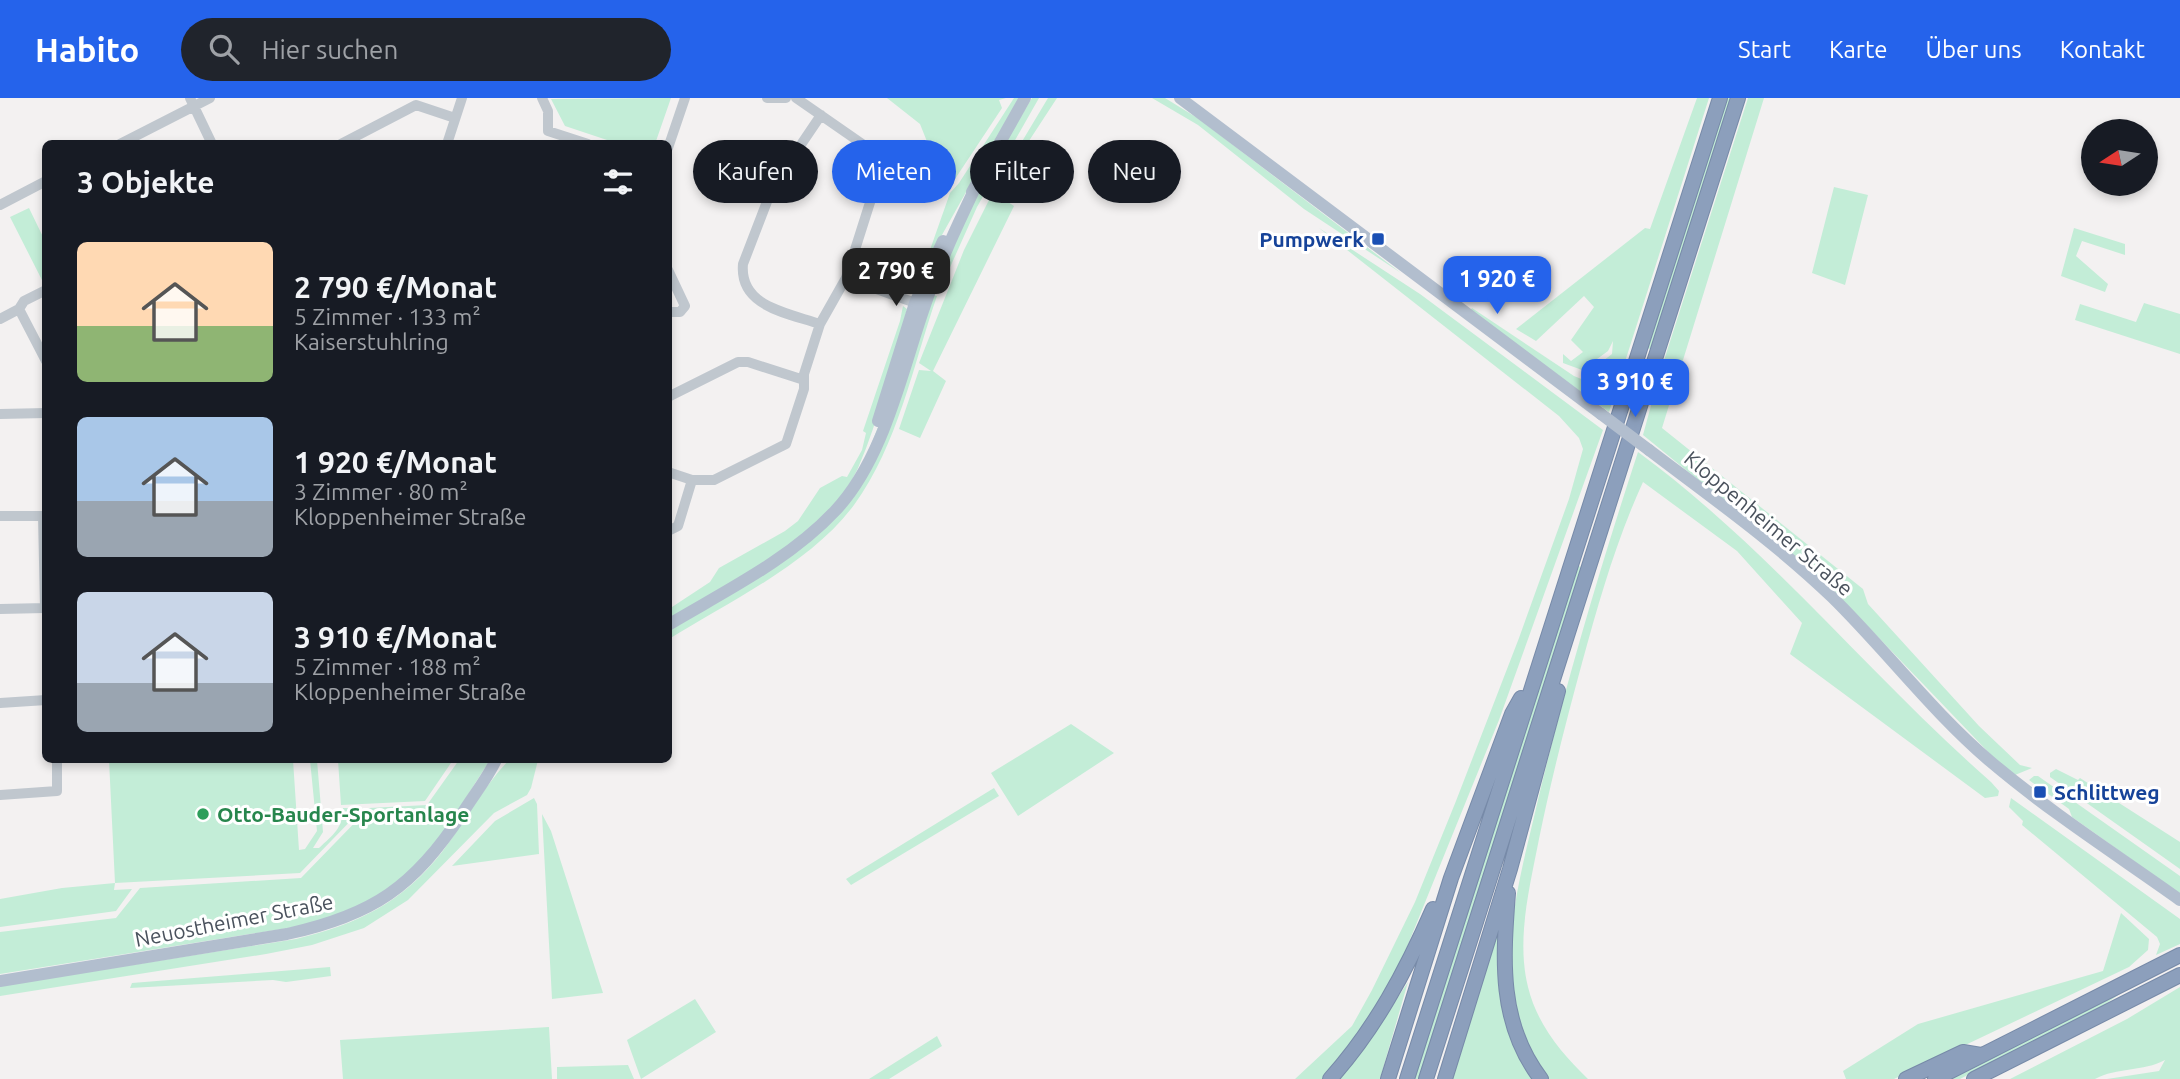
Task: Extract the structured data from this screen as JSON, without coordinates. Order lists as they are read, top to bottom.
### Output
{
  "streets": {
    "main road": ["Kloppenheimer Straße", "Neuostheimer Straße"]
  },
  "places": {
    "transit": ["Pumpwerk", "Schlittweg"],
    "other": ["Otto-Bauder-Sportanlage"]
  },
  "north": "left",
  "page": {
    "header": "Habito",
    "search": "Hier suchen",
    "nav": [
      "Start",
      "Karte",
      "Über uns",
      "Kontakt"
    ],
    "chip": [
      "Kaufen",
      "Mieten",
      "Filter",
      "Neu"
    ],
    "heading": "3 Objekte",
    "list": [
      {
        "name": "2 790 €/Monat",
        "note": "5 Zimmer · 133 m² · Kaiserstuhlring"
      },
      {
        "name": "1 920 €/Monat",
        "note": "3 Zimmer · 80 m² · Kloppenheimer Straße"
      },
      {
        "name": "3 910 €/Monat",
        "note": "5 Zimmer · 188 m² · Kloppenheimer Straße"
      }
    ],
    "price": ["2 790 €", "1 920 €", "3 910 €"]
  }
}
